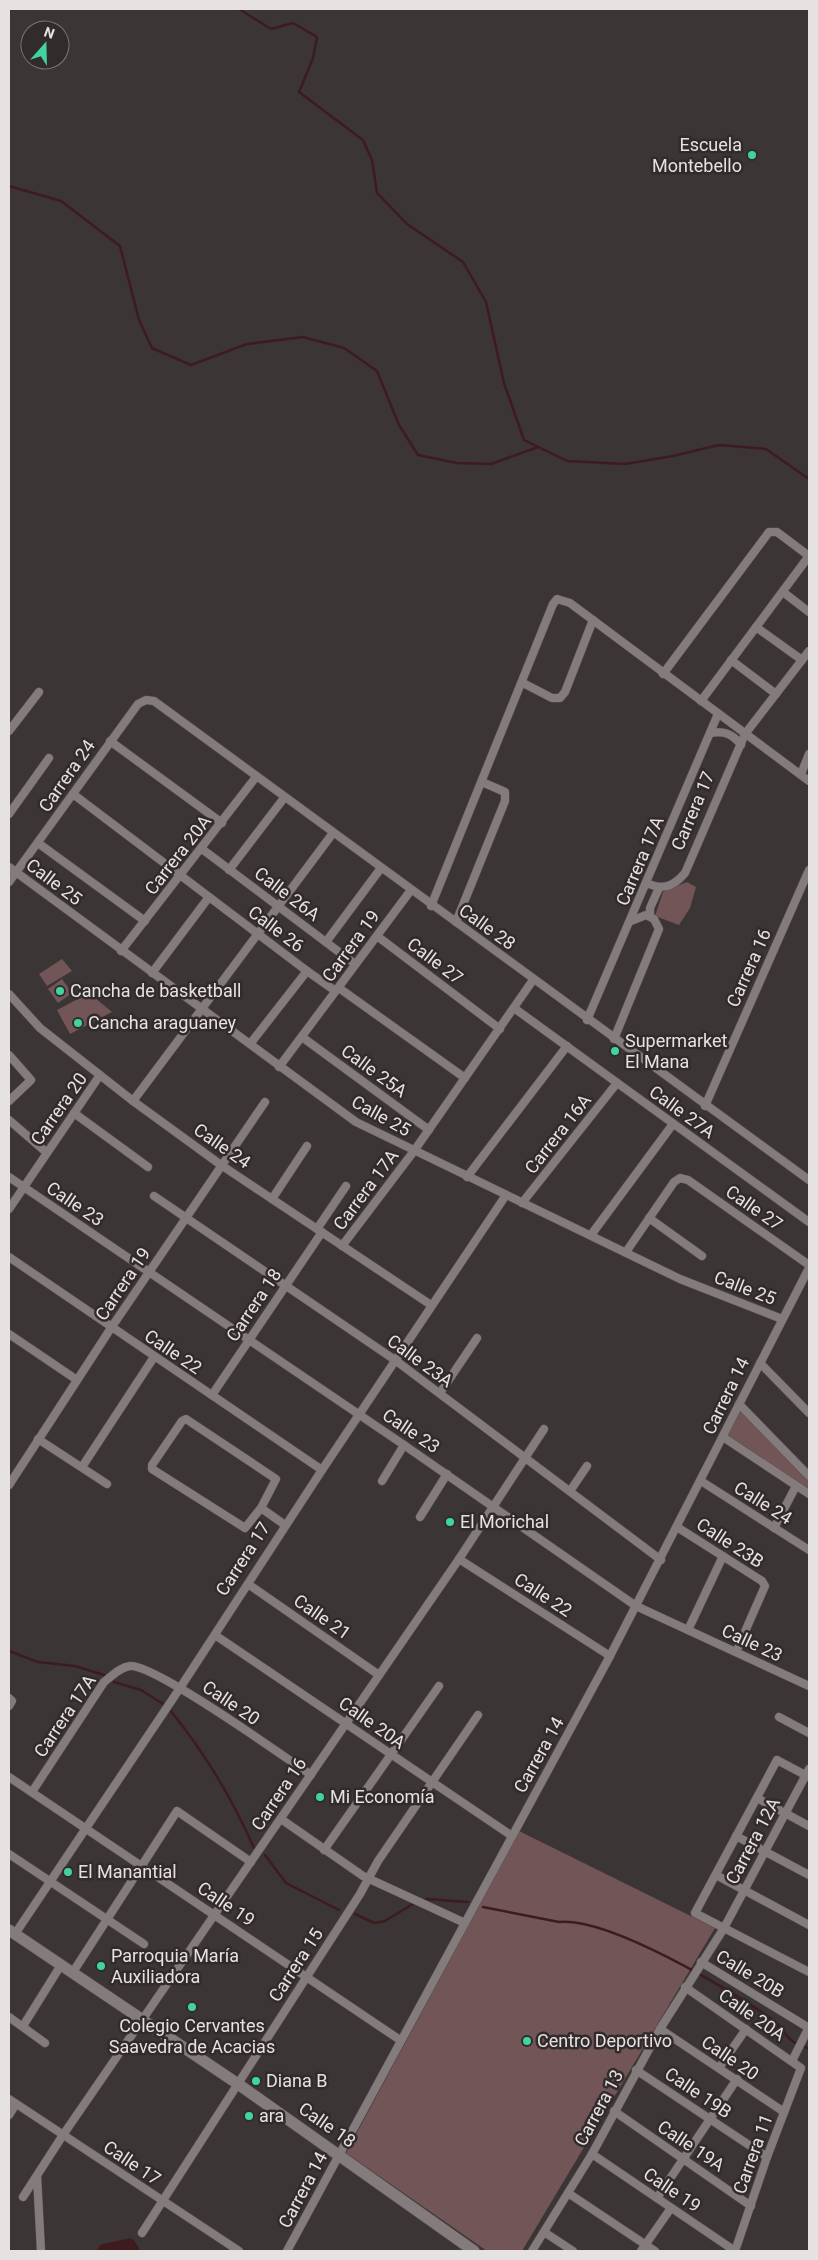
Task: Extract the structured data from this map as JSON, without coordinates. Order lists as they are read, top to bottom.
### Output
{
  "streets": {
    "street": [
      "Carrera 24",
      "Carrera 17",
      "Carrera 20A",
      "Carrera 17A",
      "Calle 25",
      "Calle 26A",
      "Calle 28",
      "Calle 26",
      "Carrera 19",
      "Calle 27",
      "Carrera 16",
      "Calle 25A",
      "Carrera 20",
      "Calle 27A",
      "Carrera 16A",
      "Calle 24",
      "Calle 23",
      "Carrera 18",
      "Calle 22",
      "Calle 23A",
      "Carrera 14",
      "Calle 23B",
      "Calle 21",
      "Calle 20",
      "Calle 20A",
      "Carrera 12A",
      "Calle 19",
      "Carrera 15",
      "Calle 20B",
      "Calle 19B",
      "Carrera 13",
      "Calle 18",
      "Calle 19A",
      "Carrera 11",
      "Calle 17"
    ]
  },
  "crossings": [
    ["Carrera 24", "Calle 25"],
    ["Carrera 24", "Calle 28"],
    ["Carrera 24", "Calle 26"],
    ["Carrera 17", "Calle 25"],
    ["Carrera 17", "Calle 24"],
    ["Carrera 17", "Calle 23"],
    ["Carrera 17", "Calle 22"],
    ["Carrera 17", "Calle 23A"],
    ["Carrera 17", "Calle 21"],
    ["Carrera 17", "Calle 20"],
    ["Carrera 17", "Calle 20A"],
    ["Carrera 17", "Calle 19"],
    ["Carrera 17", "Calle 18"],
    ["Carrera 20A", "Calle 25"],
    ["Carrera 20A", "Calle 26A"],
    ["Carrera 20A", "Calle 28"],
    ["Carrera 20A", "Calle 26"],
    ["Carrera 17A", "Calle 25"],
    ["Carrera 17A", "Calle 28"],
    ["Carrera 17A", "Calle 26"],
    ["Carrera 17A", "Calle 27"],
    ["Carrera 17A", "Calle 25A"],
    ["Carrera 17A", "Calle 27A"],
    ["Carrera 17A", "Calle 24"],
    ["Carrera 17A", "Calle 20"],
    ["Carrera 17A", "Calle 19"],
    ["Calle 25", "Carrera 19"],
    ["Calle 25", "Carrera 16A"],
    ["Calle 25", "Carrera 14"],
    ["Calle 26A", "Carrera 19"],
    ["Calle 28", "Carrera 19"],
    ["Calle 28", "Carrera 16"],
    ["Calle 26", "Carrera 19"],
    ["Carrera 19", "Calle 27"],
    ["Carrera 19", "Calle 25A"],
    ["Carrera 19", "Calle 24"],
    ["Carrera 19", "Calle 23"],
    ["Carrera 19", "Calle 22"],
    ["Carrera 19", "Calle 23A"],
    ["Calle 27", "Carrera 14"],
    ["Carrera 16", "Calle 23"],
    ["Carrera 16", "Calle 22"],
    ["Carrera 16", "Calle 23A"],
    ["Carrera 16", "Calle 21"],
    ["Carrera 16", "Calle 20"],
    ["Carrera 16", "Calle 20A"],
    ["Carrera 16", "Calle 19"],
    ["Carrera 16", "Calle 18"],
    ["Carrera 16", "Calle 17"],
    ["Carrera 20", "Calle 24"],
    ["Carrera 20", "Calle 23"],
    ["Calle 27A", "Carrera 16A"],
    ["Calle 24", "Carrera 18"],
    ["Calle 24", "Carrera 14"],
    ["Calle 23", "Carrera 18"],
    ["Calle 23", "Carrera 14"],
    ["Calle 23", "Calle 23B"],
    ["Carrera 18", "Calle 22"],
    ["Carrera 18", "Calle 23A"],
    ["Calle 22", "Carrera 14"],
    ["Calle 23A", "Carrera 14"],
    ["Carrera 14", "Calle 23B"],
    ["Carrera 14", "Calle 20A"],
    ["Carrera 14", "Calle 19"],
    ["Carrera 14", "Calle 18"],
    ["Calle 20", "Carrera 13"],
    ["Calle 20", "Carrera 11"],
    ["Calle 20A", "Carrera 15"],
    ["Calle 20A", "Carrera 13"],
    ["Calle 20A", "Carrera 11"],
    ["Carrera 12A", "Carrera 13"],
    ["Calle 19", "Carrera 15"],
    ["Calle 19", "Carrera 13"],
    ["Calle 19", "Carrera 11"],
    ["Carrera 15", "Calle 18"],
    ["Carrera 15", "Calle 17"],
    ["Calle 20B", "Carrera 13"],
    ["Calle 19B", "Carrera 13"],
    ["Calle 19B", "Carrera 11"],
    ["Carrera 13", "Calle 19A"],
    ["Calle 19A", "Carrera 11"]
  ],
  "places": [
    "Escuela Montebello",
    "Cancha de basketball",
    "Cancha araguaney",
    "Supermarket El Mana",
    "El Morichal",
    "Mi Economía",
    "El Manantial",
    "Parroquia María Auxiliadora",
    "Colegio Cervantes Saavedra de Acacias",
    "Centro Deportivo",
    "Diana B",
    "ara"
  ],
  "north": "top"
}
